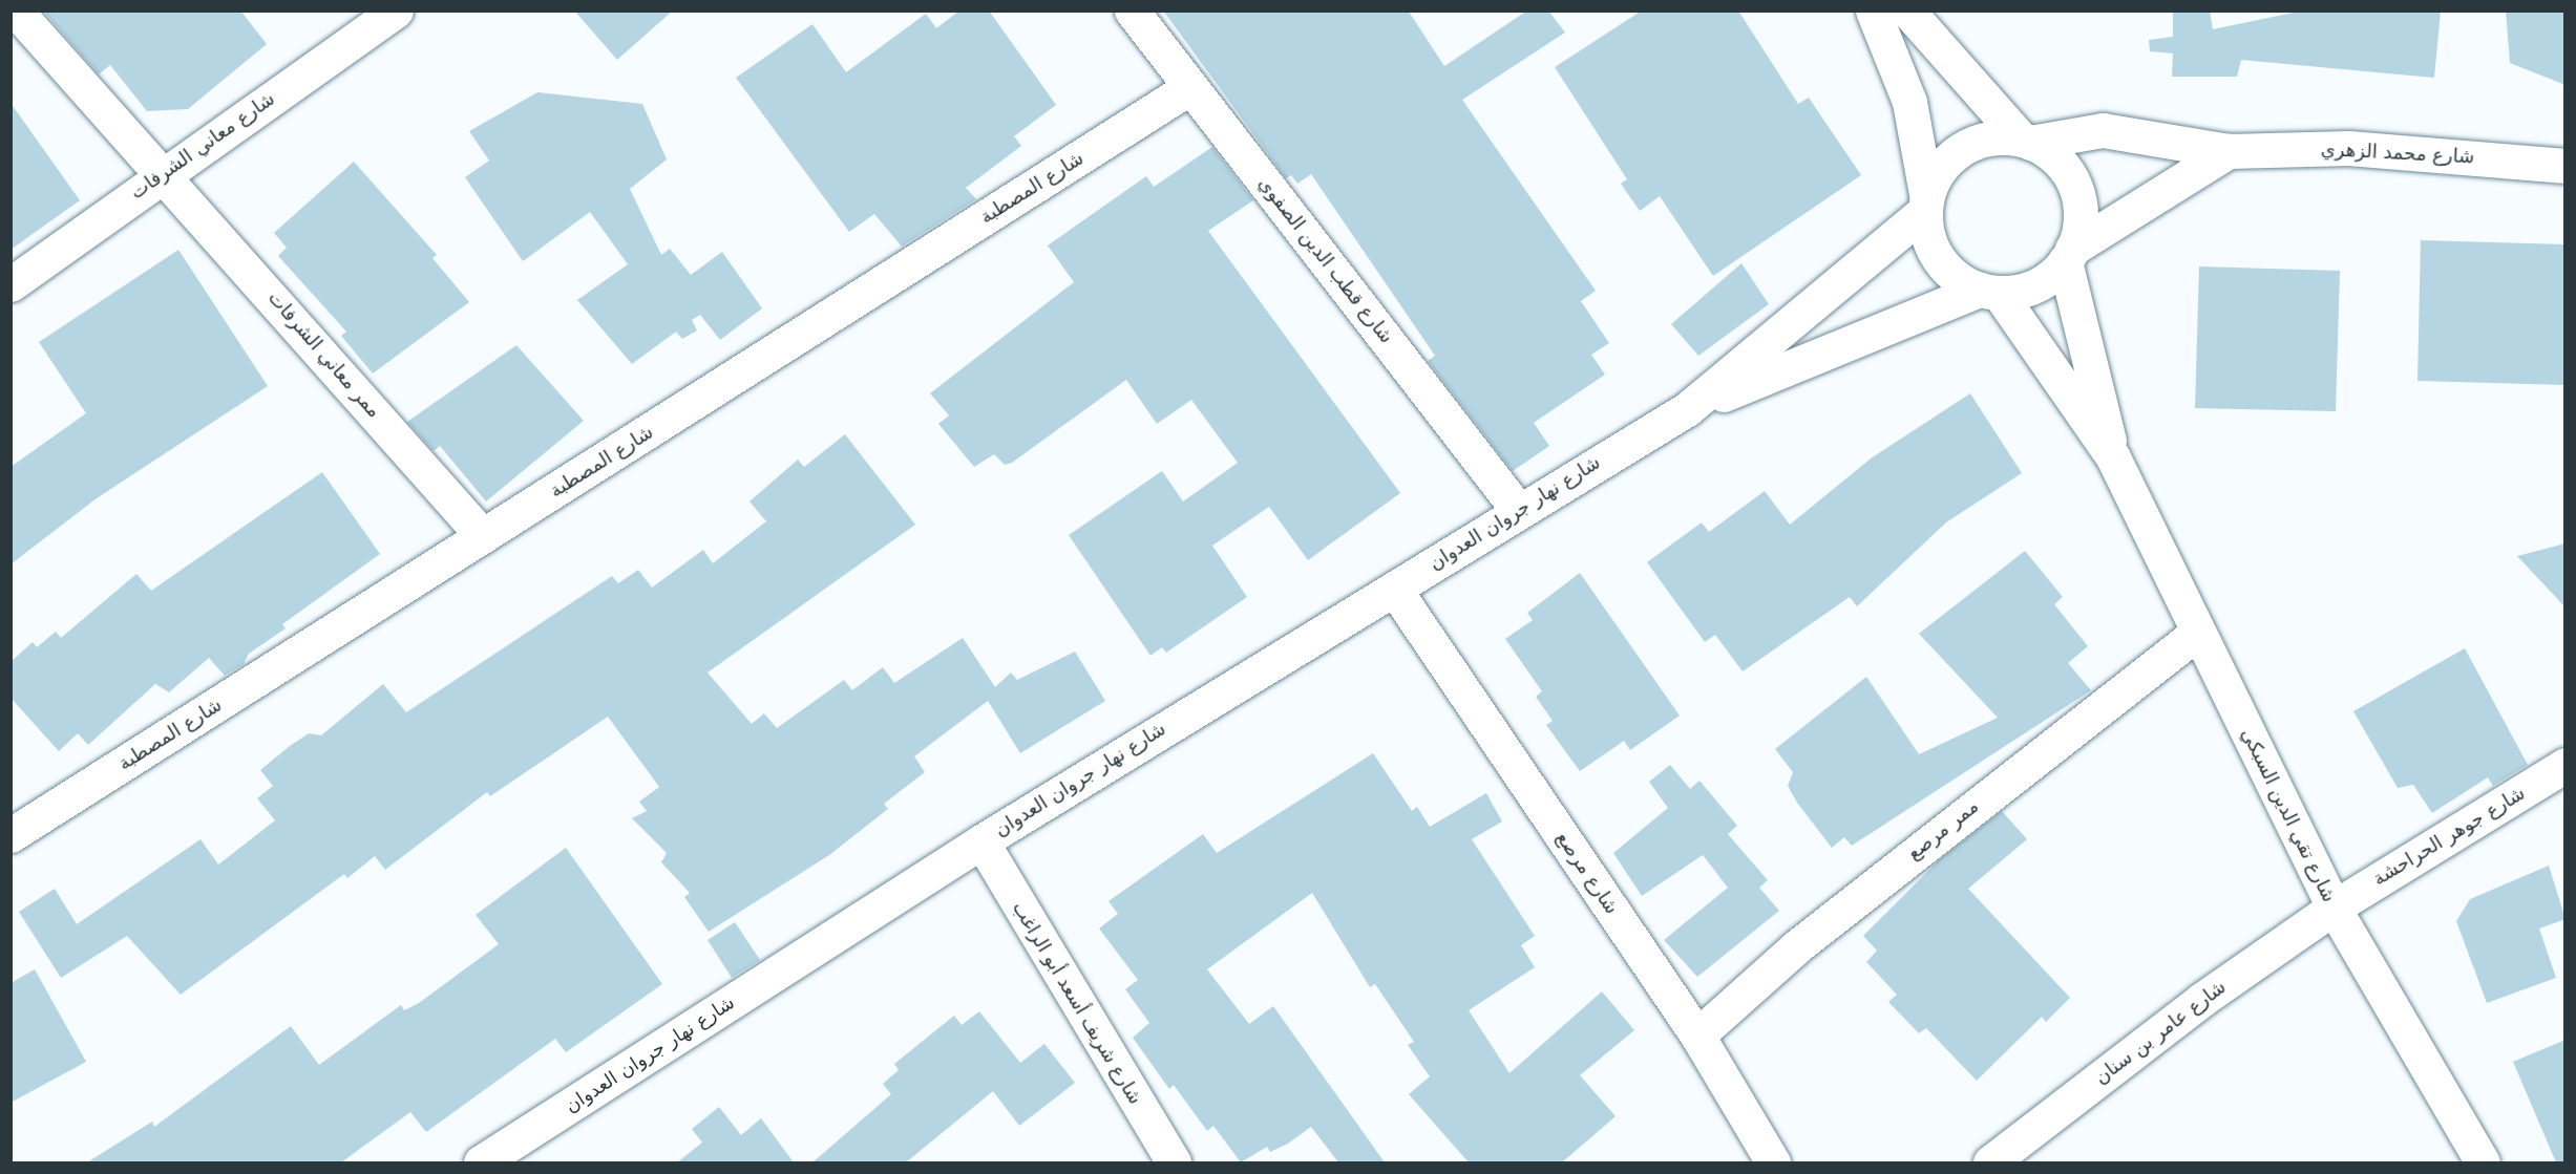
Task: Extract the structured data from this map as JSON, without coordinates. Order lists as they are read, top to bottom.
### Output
{
  "streets": {
    "street": [
      "شارع معاني الشرفات",
      "شارع محمد الزهري",
      "شارع المصطبة",
      "شارع قطب الدين الصفوي",
      "ممر معاني الشرفات",
      "شارع نهار جروان العدوان",
      "شارع تقي الدين السبكي",
      "ممر مرصع",
      "شارع جوهر الحراحشة",
      "شارع مرصع",
      "شارع شريف أسعد أبو الراغب",
      "شارع عامر بن سنان"
    ]
  },
  "crossings": [
    ["شارع معاني الشرفات", "ممر معاني الشرفات"],
    ["شارع محمد الزهري", "شارع نهار جروان العدوان"],
    ["شارع محمد الزهري", "شارع تقي الدين السبكي"],
    ["شارع المصطبة", "شارع قطب الدين الصفوي"],
    ["شارع المصطبة", "ممر معاني الشرفات"],
    ["شارع قطب الدين الصفوي", "شارع نهار جروان العدوان"],
    ["شارع نهار جروان العدوان", "شارع تقي الدين السبكي"],
    ["شارع نهار جروان العدوان", "شارع مرصع"],
    ["شارع نهار جروان العدوان", "شارع شريف أسعد أبو الراغب"],
    ["شارع تقي الدين السبكي", "ممر مرصع"],
    ["شارع تقي الدين السبكي", "شارع جوهر الحراحشة"],
    ["شارع تقي الدين السبكي", "شارع عامر بن سنان"],
    ["ممر مرصع", "شارع مرصع"],
    ["شارع جوهر الحراحشة", "شارع عامر بن سنان"]
  ]
}
